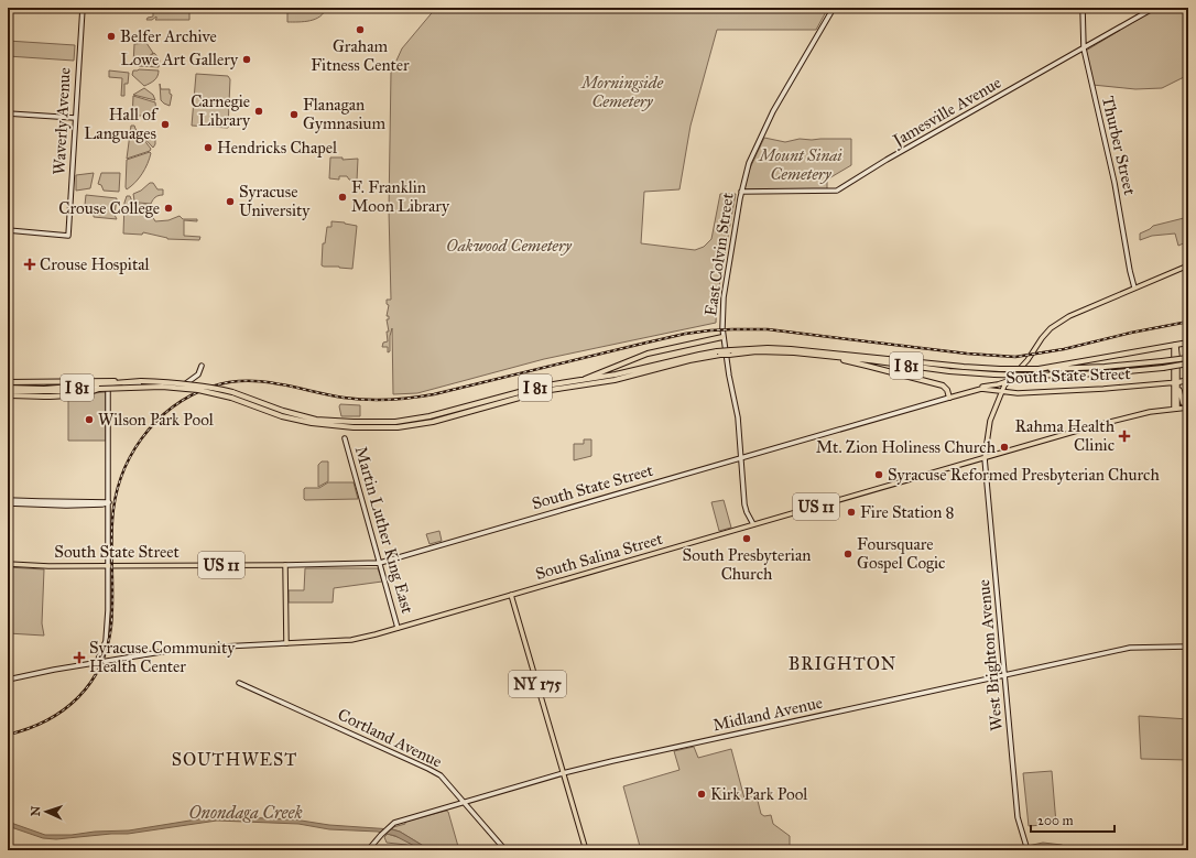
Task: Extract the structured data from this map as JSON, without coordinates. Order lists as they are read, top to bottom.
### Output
{
  "streets": {
    "highway": ["I 81"],
    "main road": [
      "South State Street",
      "US 11",
      "South Salina Street",
      "NY 175"
    ],
    "street": [
      "Jamesville Avenue",
      "Waverly Avenue",
      "Thurber Street",
      "East Colvin Street",
      "Martin Luther King East",
      "West Brighton Avenue",
      "Midland Avenue",
      "Cortland Avenue"
    ]
  },
  "crossings": [
    ["Jamesville Avenue", "Thurber Street"],
    ["Jamesville Avenue", "East Colvin Street"],
    ["East Colvin Street", "South State Street"],
    ["East Colvin Street", "South Salina Street"],
    ["South State Street", "Martin Luther King East"],
    ["Martin Luther King East", "South Salina Street"],
    ["South Salina Street", "West Brighton Avenue"],
    ["South Salina Street", "NY 175"],
    ["West Brighton Avenue", "Midland Avenue"],
    ["NY 175", "Midland Avenue"],
    ["Midland Avenue", "Cortland Avenue"]
  ],
  "districts": ["BRIGHTON", "SOUTHWEST"],
  "water": ["Onondaga Creek"],
  "parks": ["Morningside Cemetery", "Mount Sinai Cemetery", "Oakwood Cemetery"],
  "places": {
    "other": [
      "Graham Fitness Center",
      "Belfer Archive",
      "Lowe Art Gallery",
      "Carnegie Library",
      "Flanagan Gymnasium",
      "Hall of Languages",
      "Hendricks Chapel",
      "F. Franklin Moon Library",
      "Syracuse University",
      "Crouse College",
      "Wilson Park Pool",
      "Mt. Zion Holiness Church",
      "Syracuse Reformed Presbyterian Church",
      "Fire Station 8",
      "South Presbyterian Church",
      "Foursquare Gospel Cogic",
      "Kirk Park Pool"
    ],
    "health": ["Crouse Hospital", "Rahma Health Clinic", "Syracuse Community Health Center"]
  },
  "scale_bar": "200 m",
  "north": "left"
}
